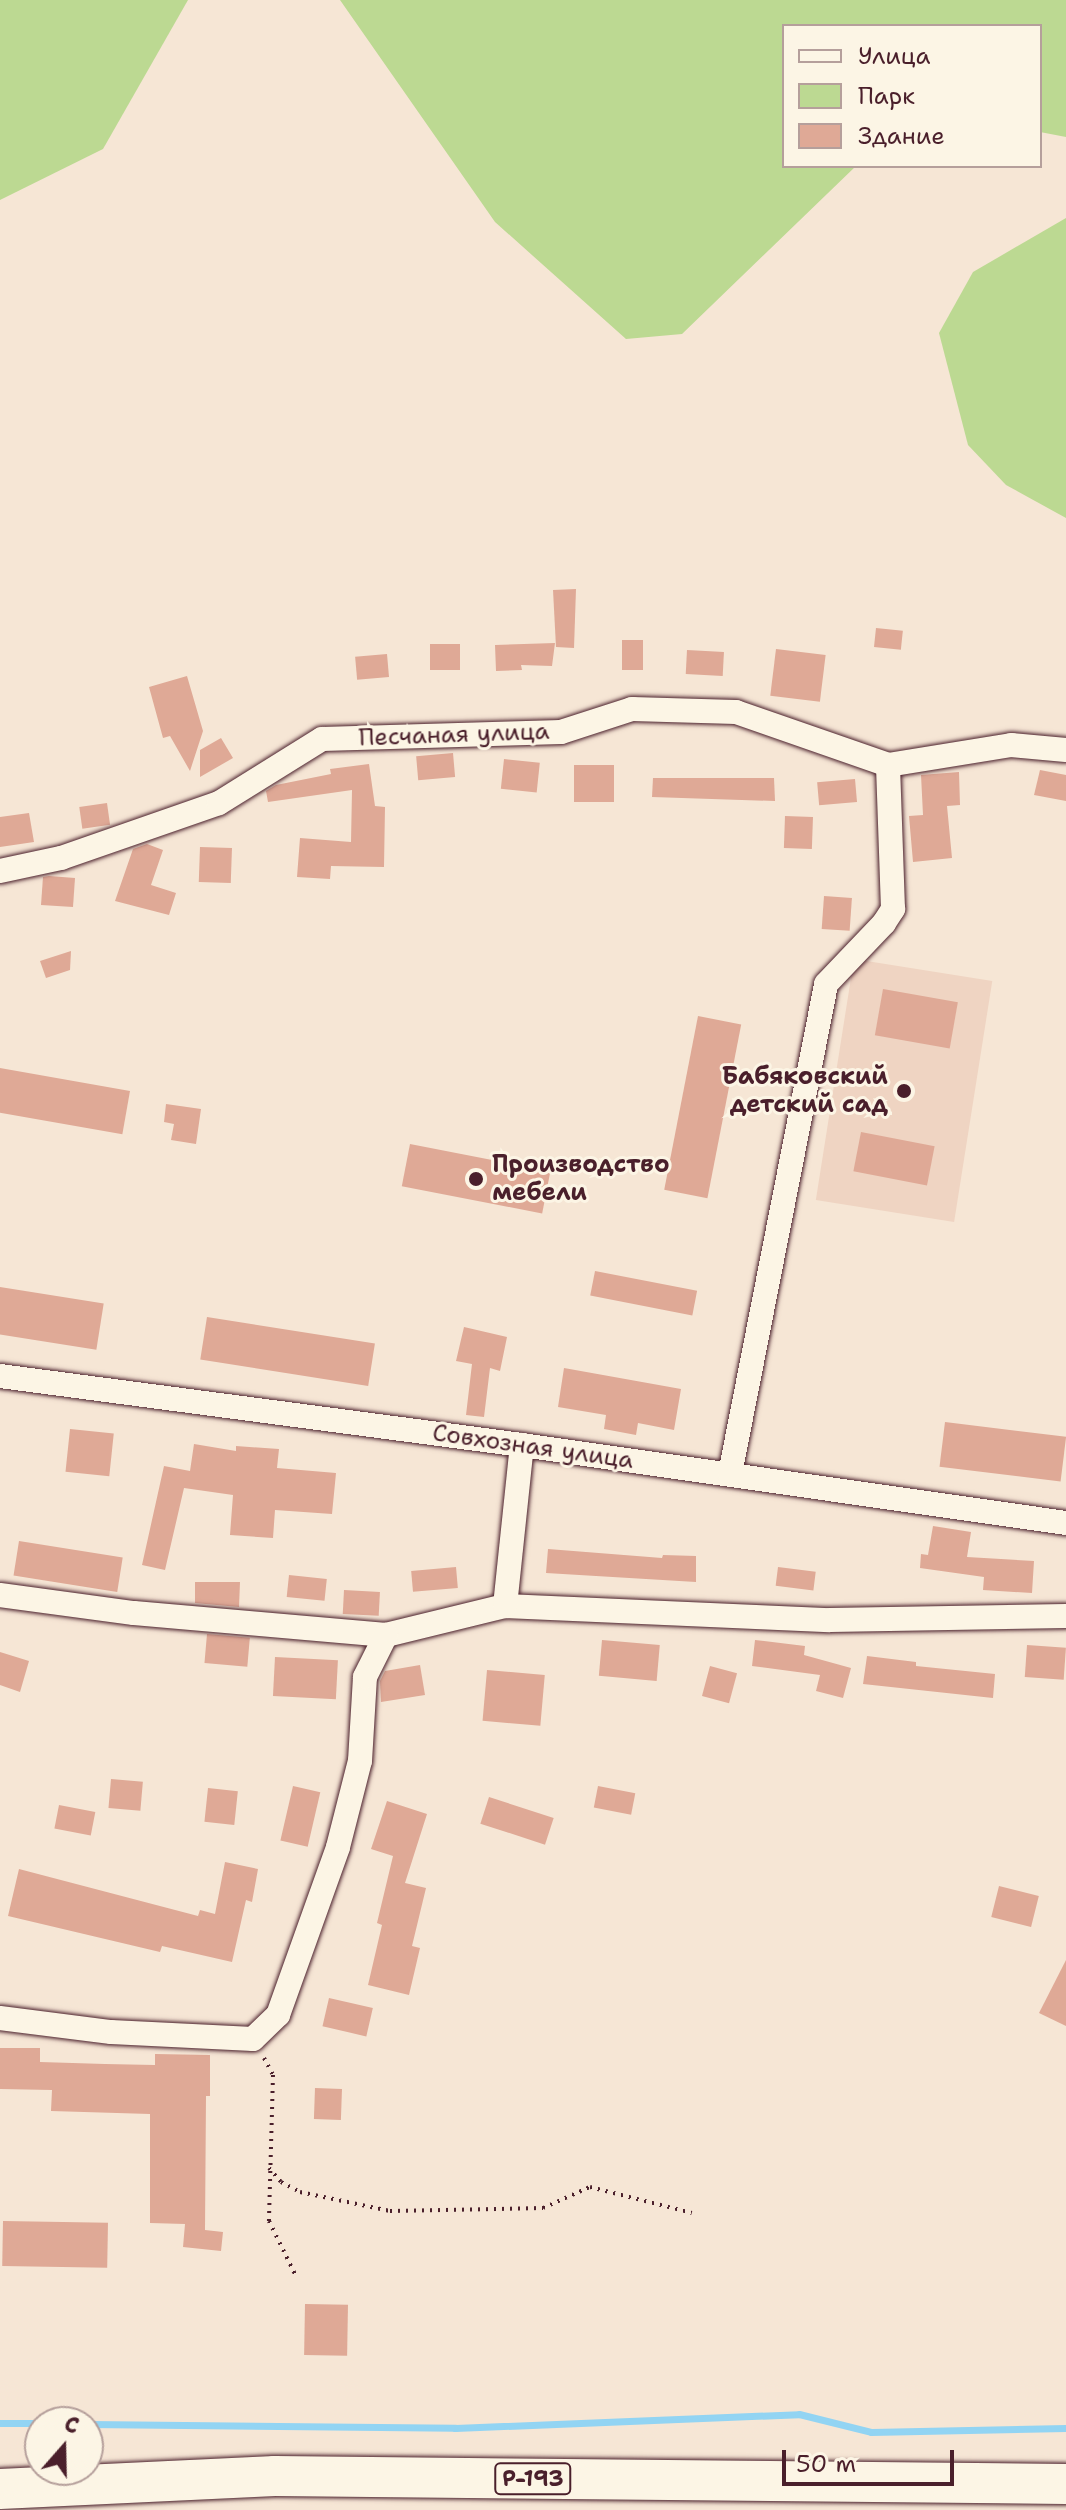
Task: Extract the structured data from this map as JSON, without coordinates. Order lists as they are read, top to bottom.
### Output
{
  "streets": {
    "highway": ["Р-193"],
    "street": ["Песчаная улица", "Совхозная улица"]
  },
  "places": ["Бабяковский детский сад", "Производство мебели"],
  "legend": ["Улица", "Парк", "Здание"],
  "scale_bar": "50 m",
  "north": "top"
}
